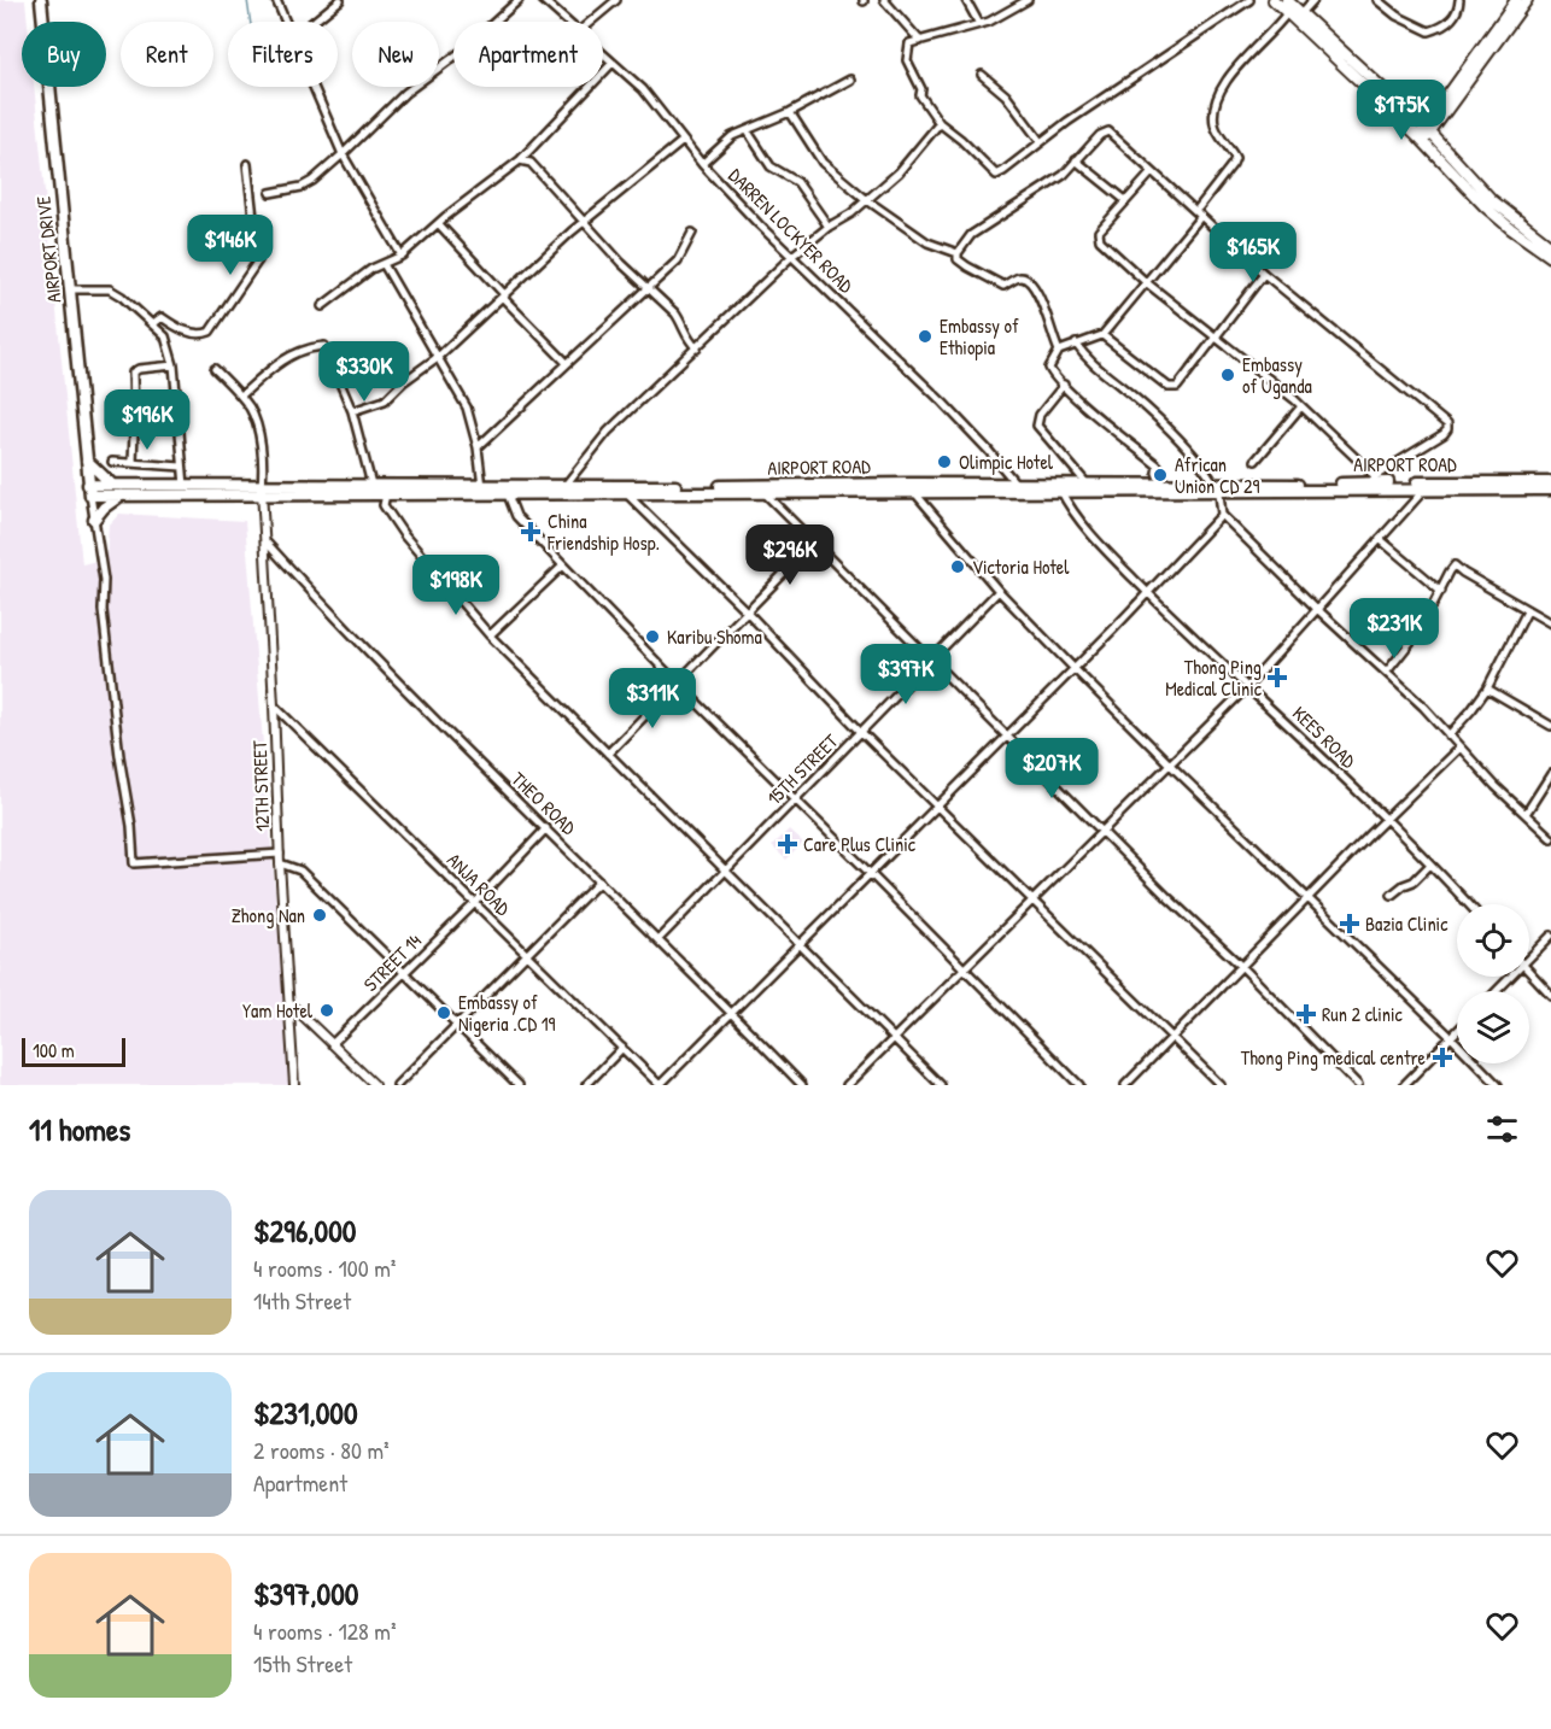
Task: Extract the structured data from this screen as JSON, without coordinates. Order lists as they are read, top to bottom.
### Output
{
  "streets": {
    "main road": ["AIRPORT DRIVE", "AIRPORT ROAD"],
    "street": [
      "DARREN LOCKYER ROAD",
      "KEES ROAD",
      "15TH STREET",
      "12TH STREET",
      "THEO ROAD",
      "ANJA ROAD",
      "STREET 14"
    ]
  },
  "crossings": [
    ["DARREN LOCKYER ROAD", "AIRPORT ROAD"],
    ["AIRPORT DRIVE", "AIRPORT ROAD"],
    ["AIRPORT ROAD", "KEES ROAD"],
    ["AIRPORT ROAD", "12TH STREET"],
    ["15TH STREET", "THEO ROAD"],
    ["12TH STREET", "THEO ROAD"],
    ["12TH STREET", "ANJA ROAD"],
    ["THEO ROAD", "STREET 14"],
    ["ANJA ROAD", "STREET 14"]
  ],
  "places": {
    "other": [
      "Embassy of Ethiopia",
      "Embassy of Uganda",
      "Olimpic Hotel",
      "African Union CD 29",
      "Victoria Hotel",
      "Karibu Shoma",
      "Zhong Nan",
      "Yam Hotel",
      "Embassy of Nigeria .CD 19"
    ],
    "health": [
      "China Friendship Hosp.",
      "Thong Ping Medical Clinic",
      "Care Plus Clinic",
      "Bazia Clinic",
      "Run 2 clinic",
      "Thong Ping medical centre"
    ]
  },
  "scale_bar": "100 m",
  "page": {
    "chip": [
      "Buy",
      "Rent",
      "Filters",
      "New",
      "Apartment"
    ],
    "price": [
      "$175K",
      "$146K",
      "$165K",
      "$330K",
      "$196K",
      "$296K",
      "$198K",
      "$231K",
      "$397K",
      "$311K",
      "$207K"
    ],
    "scale": "100 m",
    "heading": "11 homes",
    "list": [
      {
        "name": "$296,000",
        "note": "4 rooms · 100 m² · 14th Street"
      },
      {
        "name": "$231,000",
        "note": "2 rooms · 80 m² · Apartment"
      },
      {
        "name": "$397,000",
        "note": "4 rooms · 128 m² · 15th Street"
      }
    ]
  }
}
